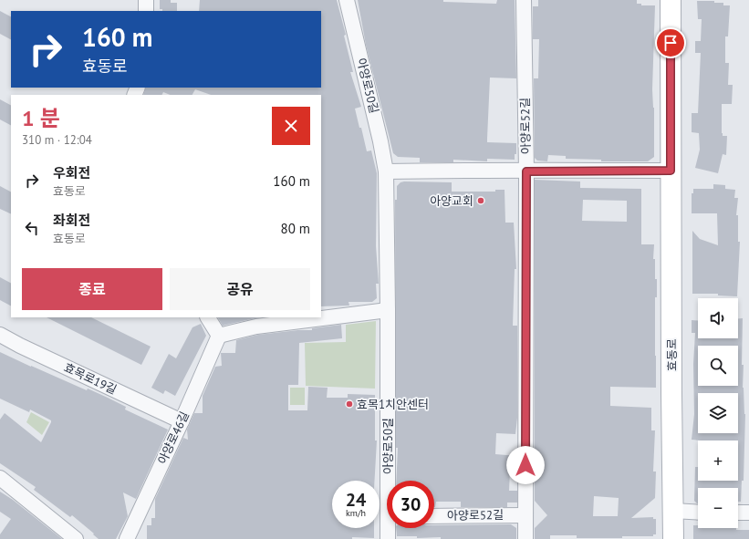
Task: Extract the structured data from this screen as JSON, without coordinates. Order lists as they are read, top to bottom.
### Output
{
  "streets": {
    "main road": ["효동로"],
    "street": [
      "아양로50길",
      "아양로52길",
      "효목로19길",
      "아양로46길"
    ]
  },
  "crossings": [
    ["효목로19길", "아양로46길"]
  ],
  "places": ["아양교회", "효목1치안센터"],
  "page": {
    "turn": ["160 m", "효동로"],
    "heading": ["1 분", "310 m · 12:04"],
    "list": [
      {
        "name": "우회전",
        "note": "효동로",
        "value": "160 m"
      },
      {
        "name": "좌회전",
        "note": "효동로",
        "value": "80 m"
      }
    ],
    "buttons": ["종료", "공유"],
    "map_buttons": ["+", "−"],
    "speed": "24 km/h",
    "limit": "30"
  }
}
